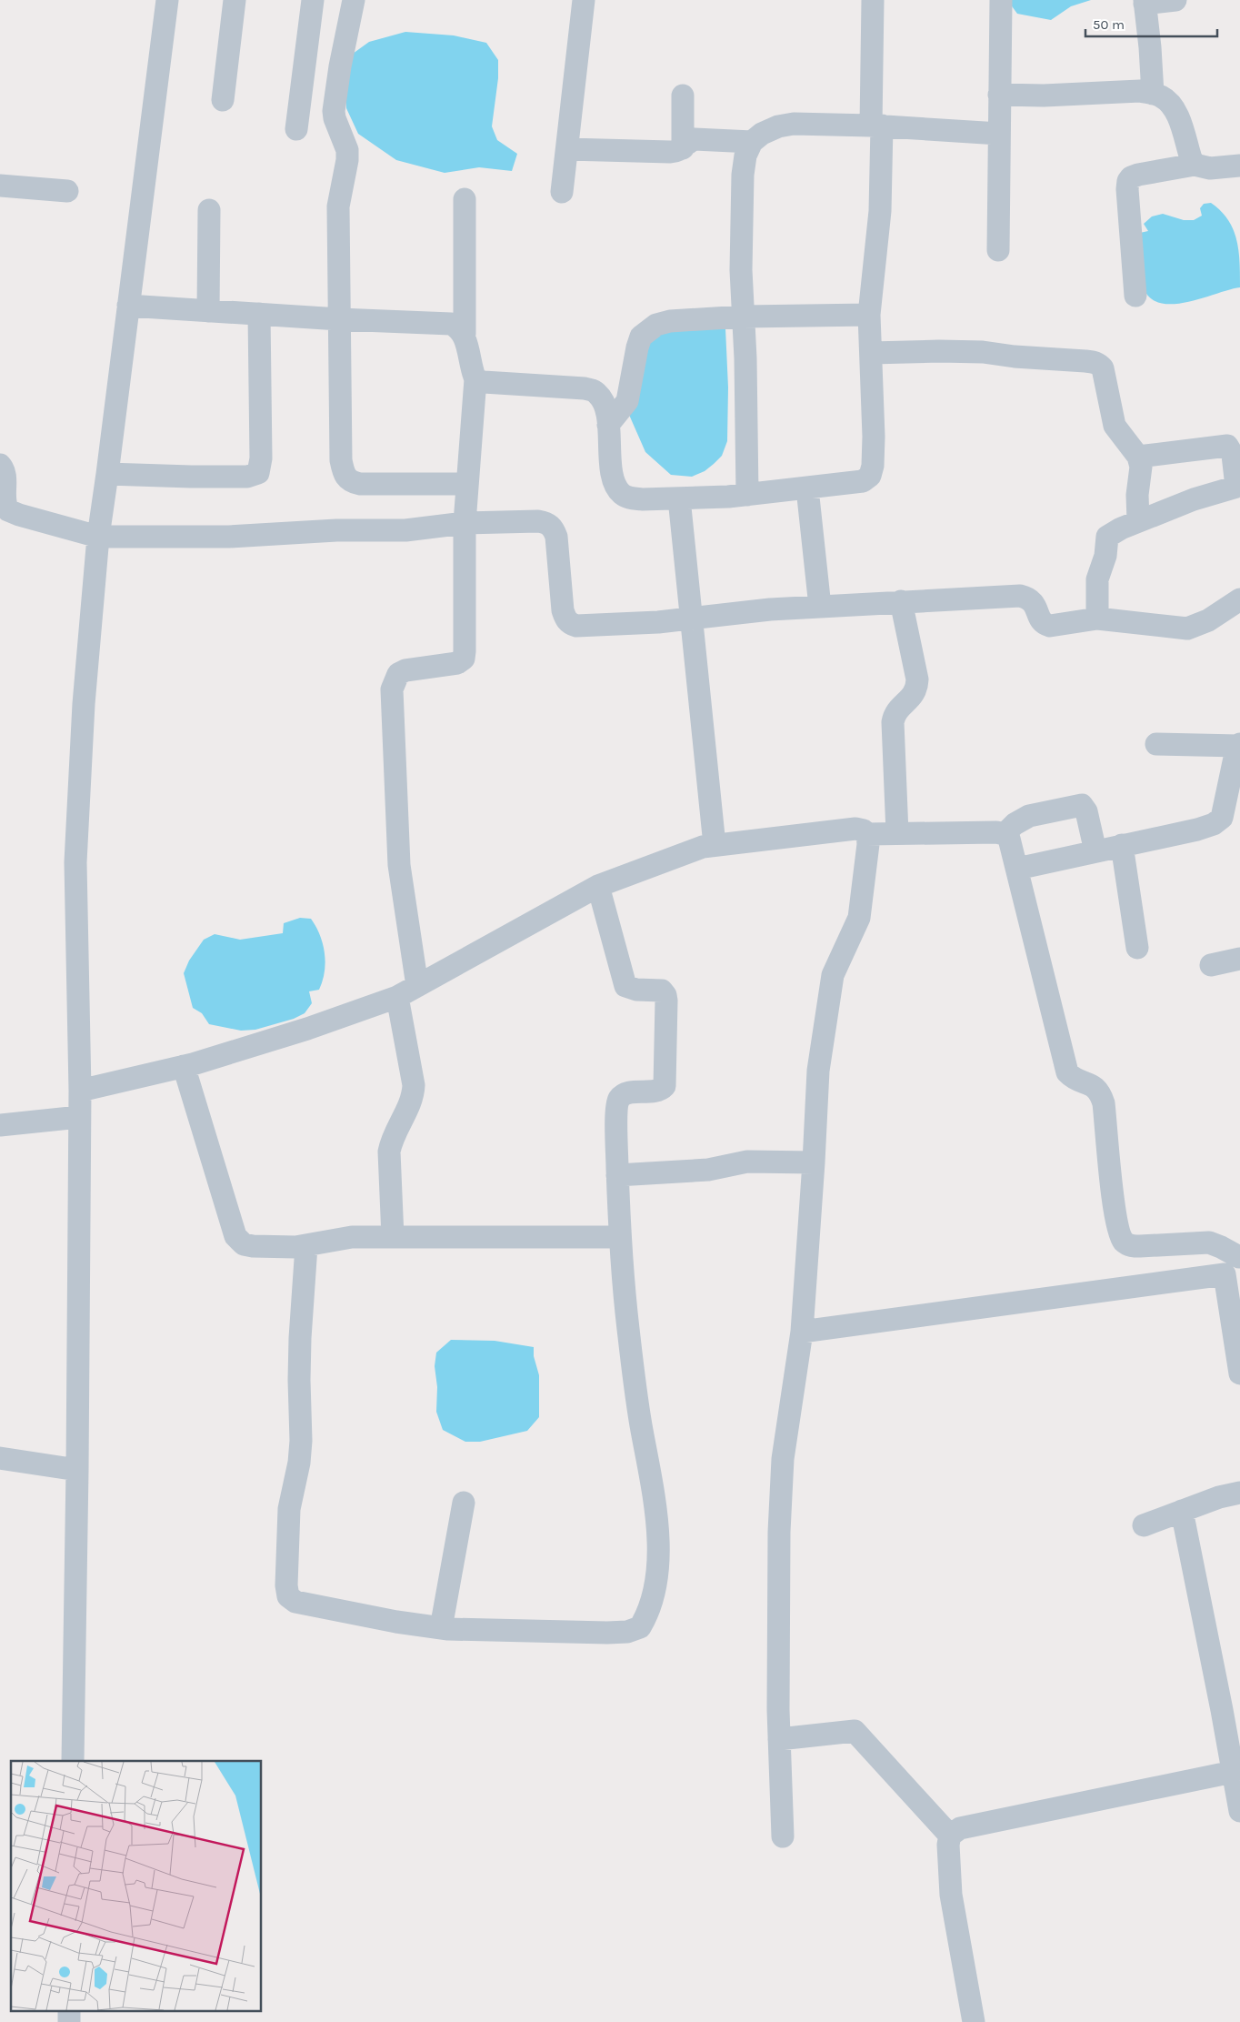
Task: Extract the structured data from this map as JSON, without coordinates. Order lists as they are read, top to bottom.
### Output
{
  "scale_bar": "50 m"
}
